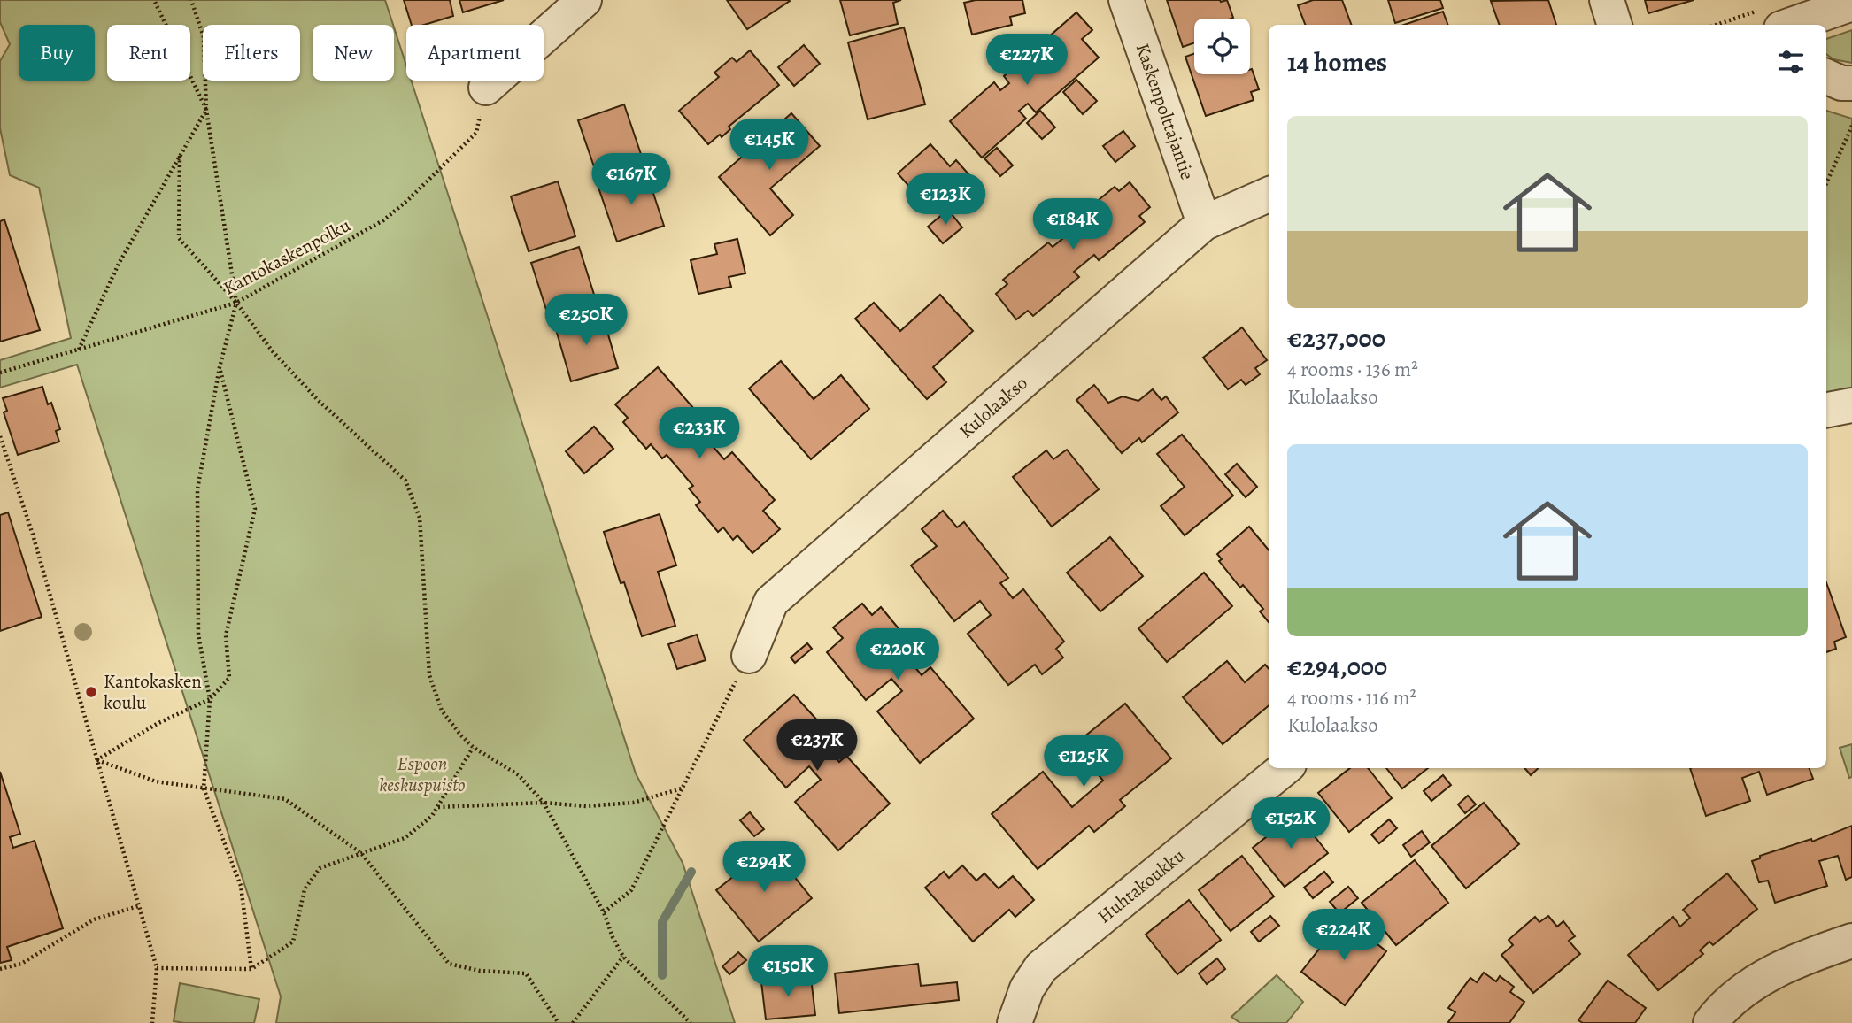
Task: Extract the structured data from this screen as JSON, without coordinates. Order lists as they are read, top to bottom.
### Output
{
  "streets": {
    "street": ["Kaskenpolttajantie", "Kulolaakso", "Huhtakoukku"],
    "path": ["Kantokaskenpolku"]
  },
  "crossings": [
    ["Kaskenpolttajantie", "Kulolaakso"]
  ],
  "parks": ["Espoon keskuspuisto"],
  "places": ["Kantokasken koulu"],
  "page": {
    "chip": [
      "Buy",
      "Rent",
      "Filters",
      "New",
      "Apartment"
    ],
    "heading": "14 homes",
    "price": [
      "€227K",
      "€145K",
      "€167K",
      "€123K",
      "€184K",
      "€250K",
      "€233K",
      "€220K",
      "€237K",
      "€125K",
      "€152K",
      "€294K",
      "€224K",
      "€150K"
    ],
    "list": [
      {
        "name": "€237,000",
        "note": "4 rooms · 136 m² · Kulolaakso"
      },
      {
        "name": "€294,000",
        "note": "4 rooms · 116 m² · Kulolaakso"
      }
    ]
  }
}
